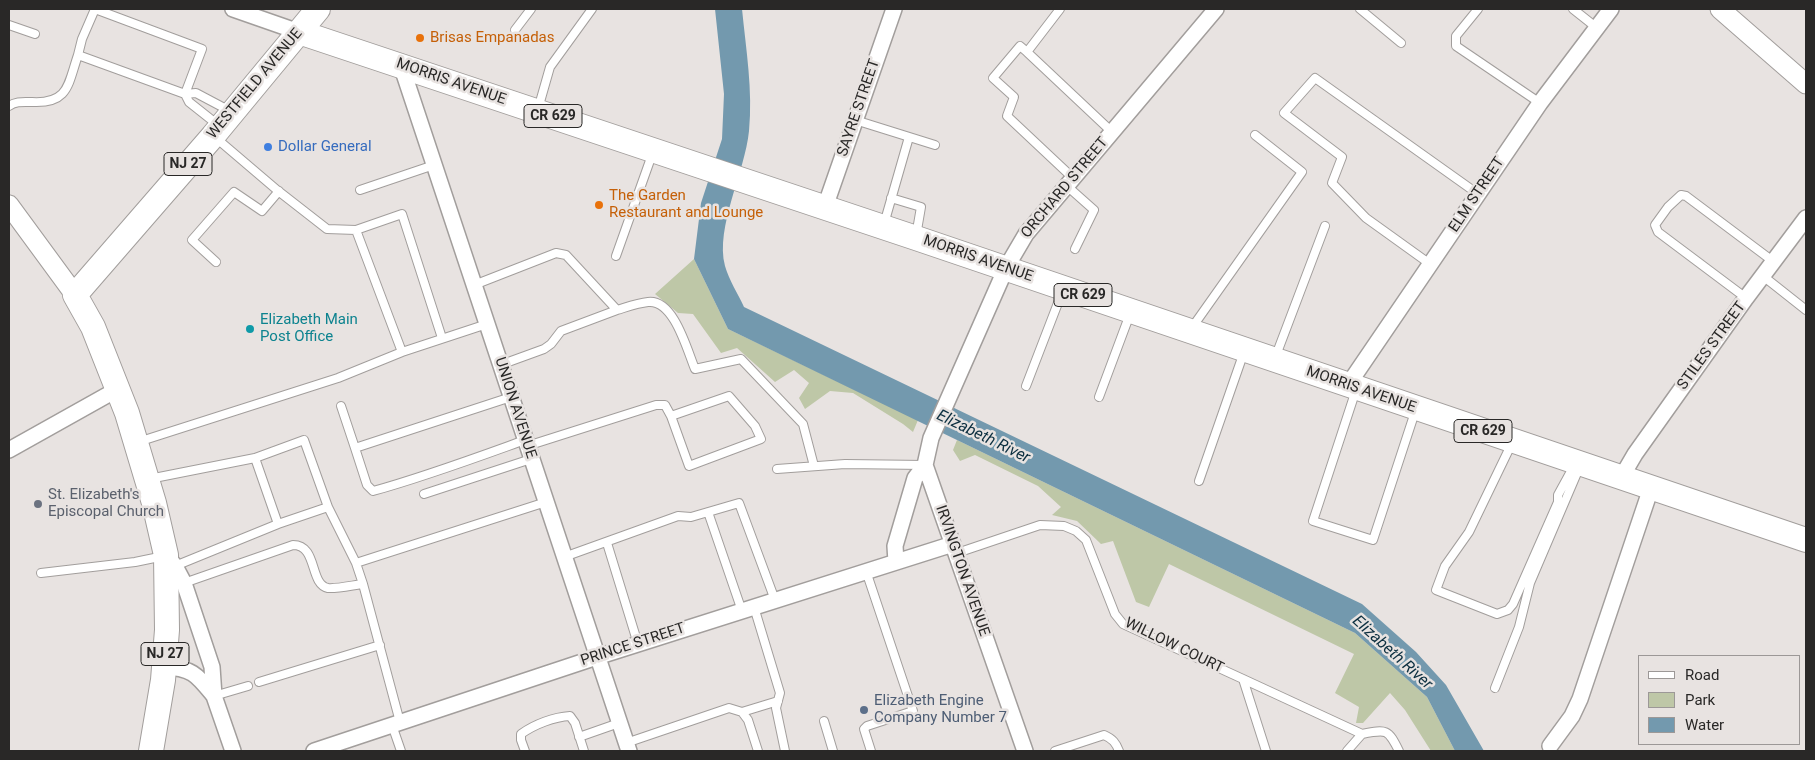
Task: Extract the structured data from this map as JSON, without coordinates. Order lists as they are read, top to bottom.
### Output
{
  "streets": {
    "main road": [
      "MORRIS AVENUE",
      "WESTFIELD AVENUE",
      "CR 629",
      "NJ 27"
    ],
    "street": [
      "SAYRE STREET",
      "ORCHARD STREET",
      "ELM STREET",
      "STILES STREET",
      "UNION AVENUE",
      "IRVINGTON AVENUE",
      "PRINCE STREET"
    ],
    "lane": ["WILLOW COURT"]
  },
  "crossings": [
    ["MORRIS AVENUE", "WESTFIELD AVENUE"],
    ["MORRIS AVENUE", "SAYRE STREET"],
    ["MORRIS AVENUE", "ORCHARD STREET"],
    ["MORRIS AVENUE", "ELM STREET"],
    ["MORRIS AVENUE", "STILES STREET"],
    ["MORRIS AVENUE", "UNION AVENUE"],
    ["WESTFIELD AVENUE", "NJ 27"],
    ["ORCHARD STREET", "IRVINGTON AVENUE"],
    ["UNION AVENUE", "PRINCE STREET"],
    ["IRVINGTON AVENUE", "PRINCE STREET"],
    ["IRVINGTON AVENUE", "WILLOW COURT"],
    ["PRINCE STREET", "WILLOW COURT"]
  ],
  "water": ["Elizabeth River"],
  "places": [
    "Brisas Empanadas",
    "Dollar General",
    "The Garden Restaurant and Lounge",
    "Elizabeth Main Post Office",
    "St. Elizabeth's Episcopal Church",
    "Elizabeth Engine Company Number 7"
  ],
  "legend": ["Road", "Park", "Water"]
}
